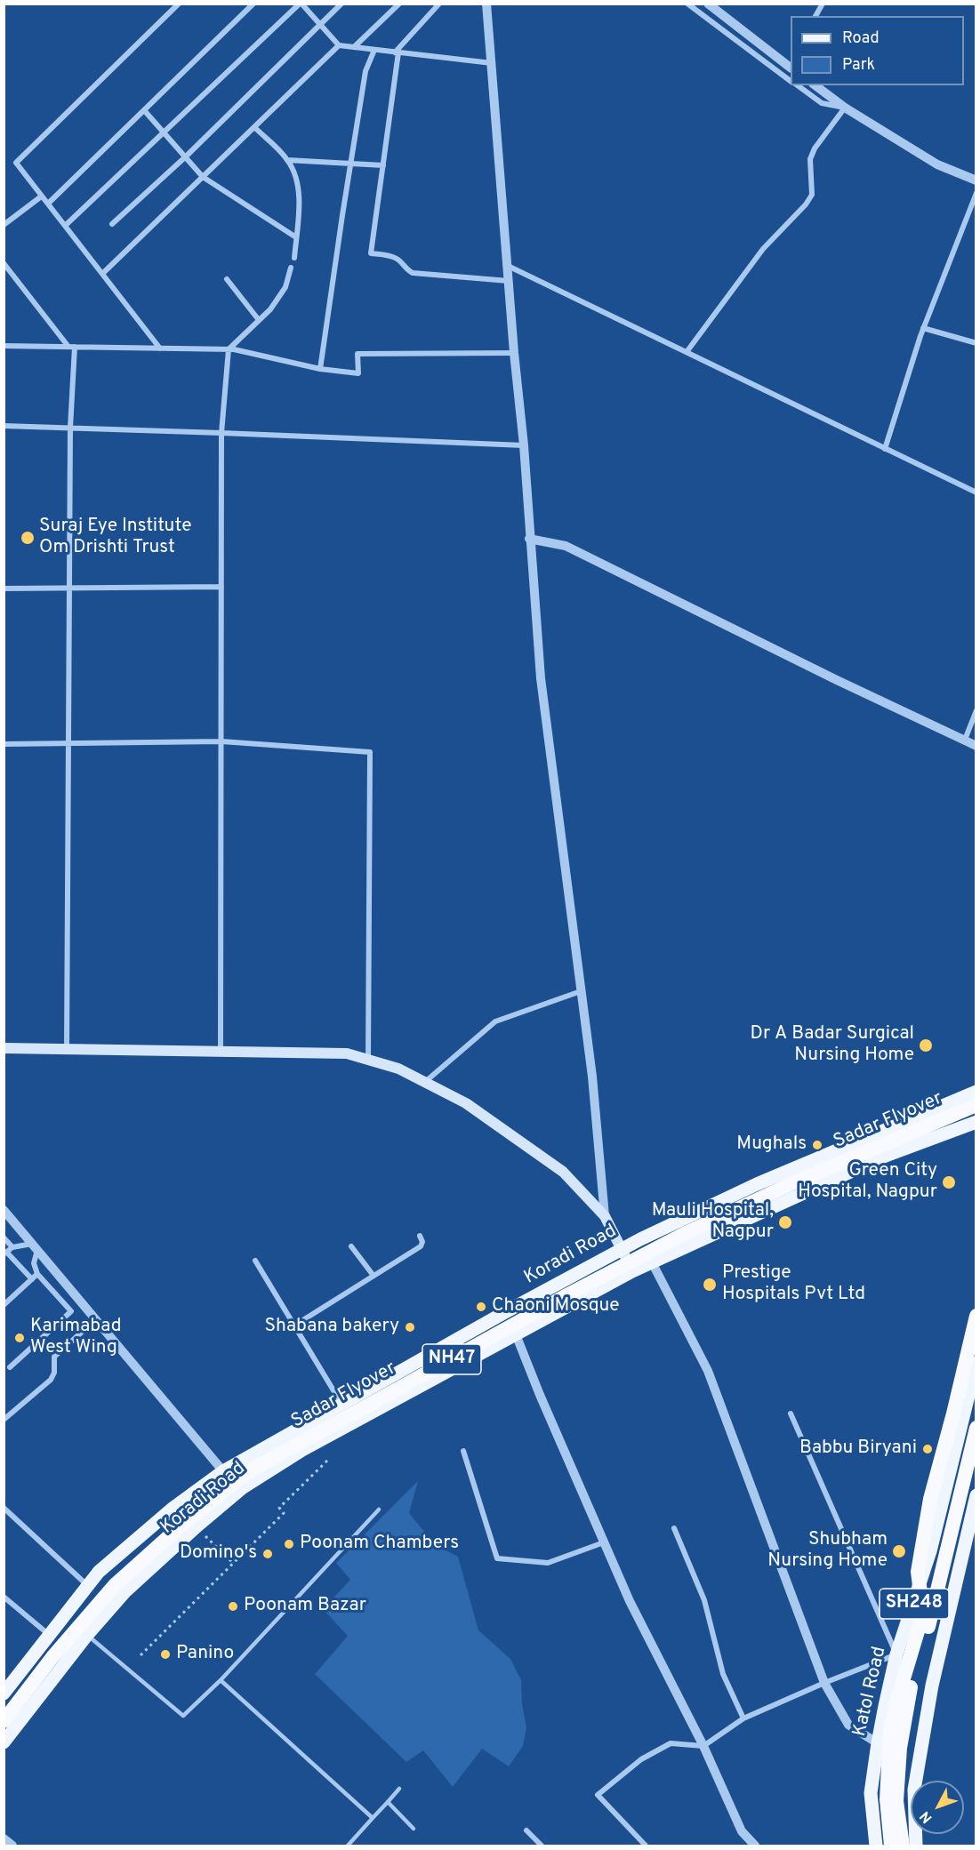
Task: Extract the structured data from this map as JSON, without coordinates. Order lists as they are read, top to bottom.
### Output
{
  "streets": {
    "highway": ["Sadar Flyover", "NH47"],
    "main road": ["Koradi Road", "SH248", "Katol Road"]
  },
  "places": [
    "Suraj Eye Institute Om Drishti Trust",
    "Dr A Badar Surgical Nursing Home",
    "Mughals",
    "Green City Hospital, Nagpur",
    "Mauli Hospital, Nagpur",
    "Prestige Hospitals Pvt Ltd",
    "Chaoni Mosque",
    "Shabana bakery",
    "Karimabad West Wing",
    "Babbu Biryani",
    "Poonam Chambers",
    "Shubham Nursing Home",
    "Domino's",
    "Poonam Bazar",
    "Panino"
  ],
  "legend": ["Road", "Park"],
  "north": "bottom left"
}
